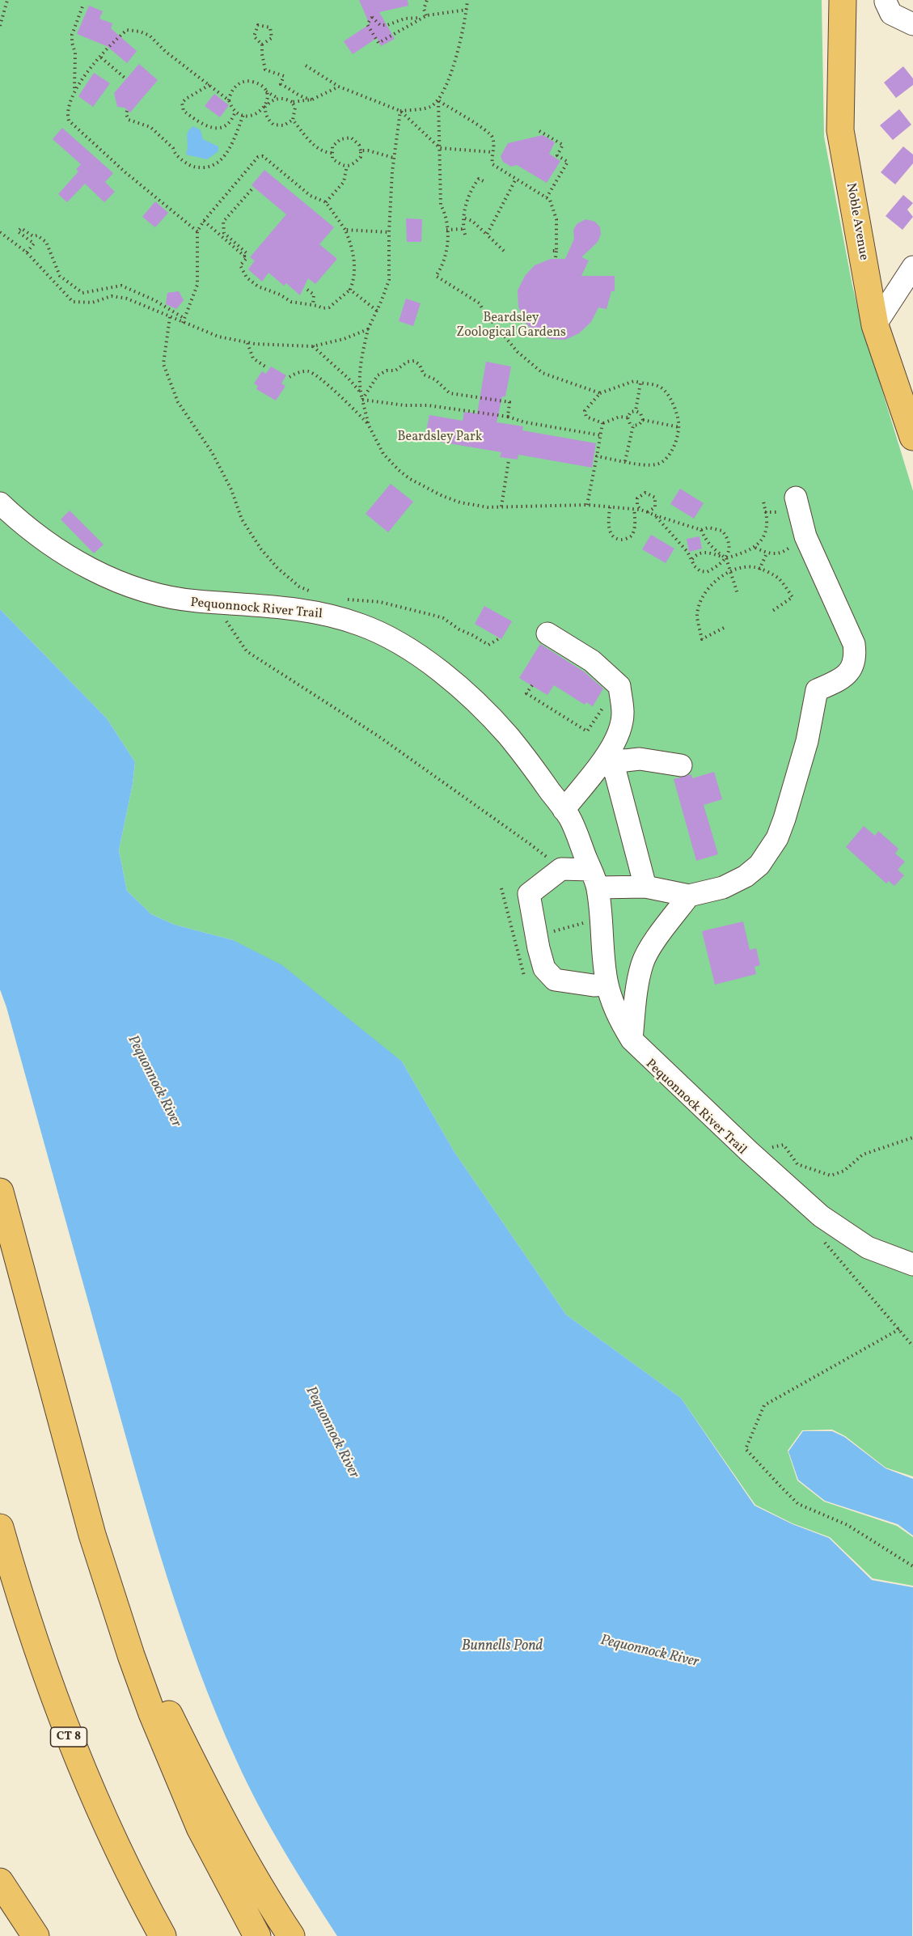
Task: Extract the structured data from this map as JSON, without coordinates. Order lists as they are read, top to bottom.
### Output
{
  "streets": {
    "main road": ["Noble Avenue", "CT 8"]
  },
  "water": ["Pequonnock River", "Bunnells Pond"],
  "parks": ["Beardsley Zoological Gardens", "Beardsley Park"]
}
